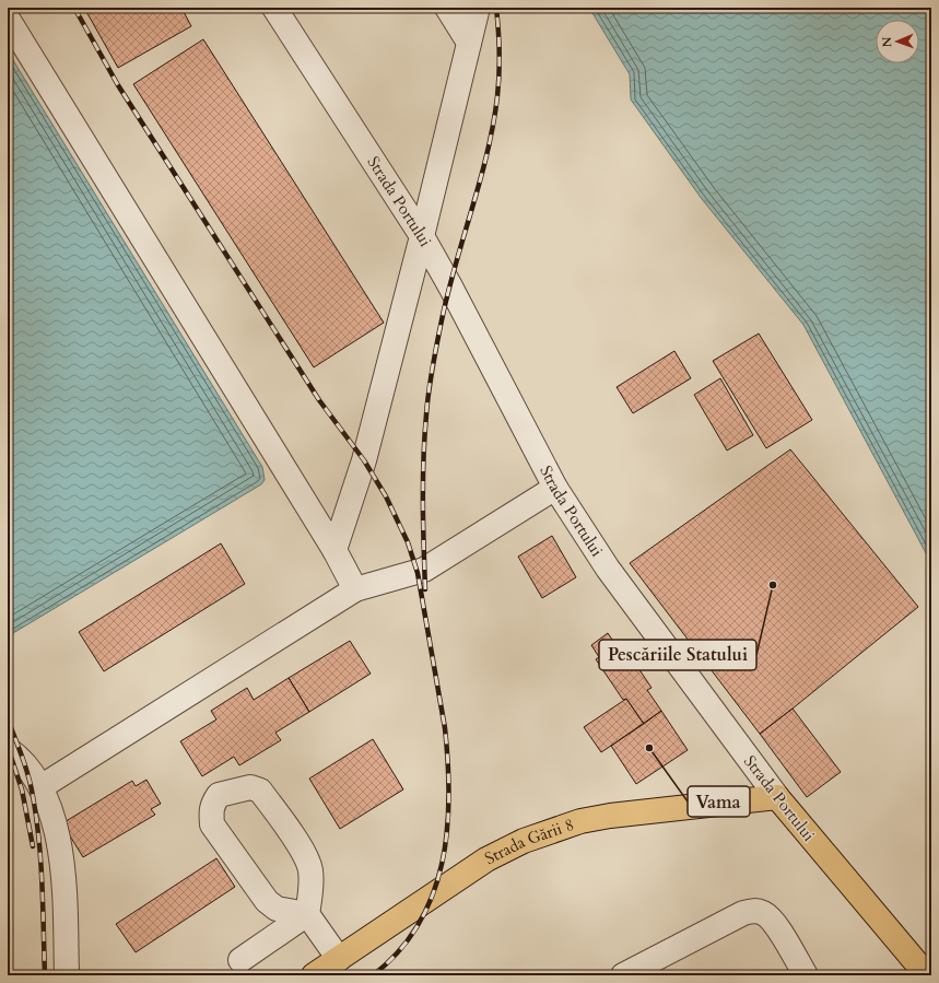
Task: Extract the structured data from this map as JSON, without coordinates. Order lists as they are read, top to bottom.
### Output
{
  "streets": {
    "main road": ["Strada Portului", "Strada Gării 8"]
  },
  "crossings": [
    ["Strada Portului", "Strada Gării 8"]
  ],
  "places": ["Pescăriile Statului", "Vama"],
  "north": "left"
}
